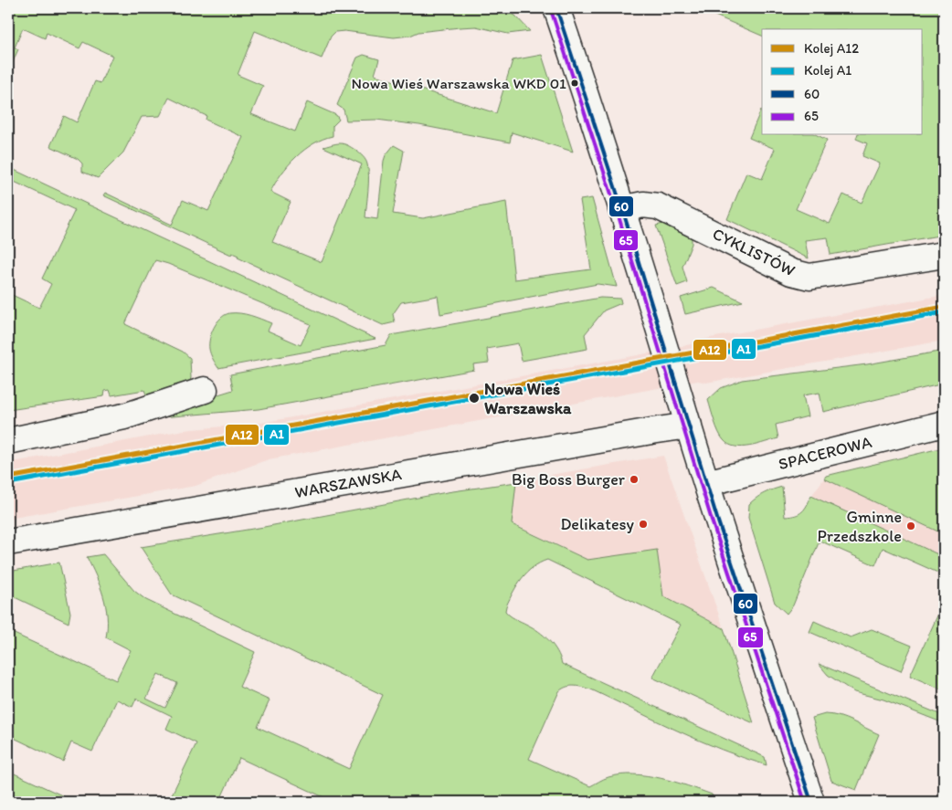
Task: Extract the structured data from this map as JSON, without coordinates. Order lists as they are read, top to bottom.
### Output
{
  "streets": {
    "street": ["CYKLISTÓW", "SPACEROWA", "WARSZAWSKA"]
  },
  "places": [
    "Nowa Wieś Warszawska WKD 01",
    "Nowa Wieś Warszawska",
    "Big Boss Burger",
    "Delikatesy",
    "Gminne Przedszkole"
  ],
  "lines": [
    "transit line 60",
    "transit line 65",
    "rail line A12",
    "rail line A1"
  ],
  "legend": [
    "Kolej A12",
    "Kolej A1",
    "60",
    "65"
  ]
}
